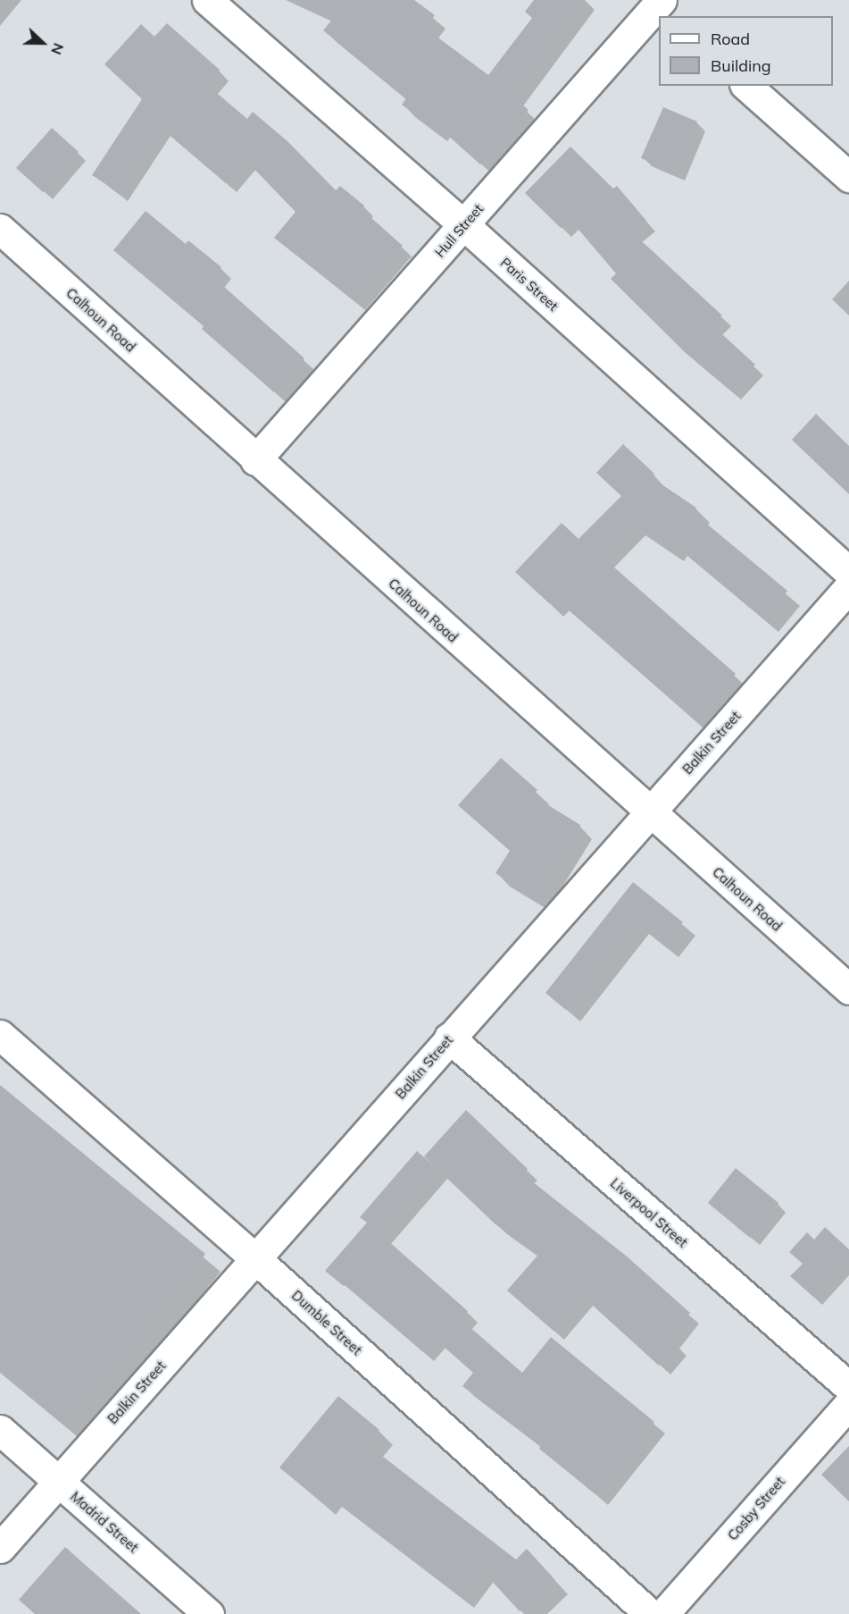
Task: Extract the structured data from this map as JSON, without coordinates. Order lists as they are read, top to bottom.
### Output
{
  "streets": {
    "street": [
      "Hull Street",
      "Paris Street",
      "Calhoun Road",
      "Balkin Street",
      "Liverpool Street",
      "Dumble Street",
      "Cosby Street",
      "Madrid Street"
    ]
  },
  "crossings": [
    ["Hull Street", "Paris Street"],
    ["Hull Street", "Calhoun Road"],
    ["Calhoun Road", "Balkin Street"],
    ["Balkin Street", "Liverpool Street"],
    ["Balkin Street", "Dumble Street"],
    ["Balkin Street", "Madrid Street"]
  ],
  "legend": ["Road", "Building"],
  "north": "right"
}
